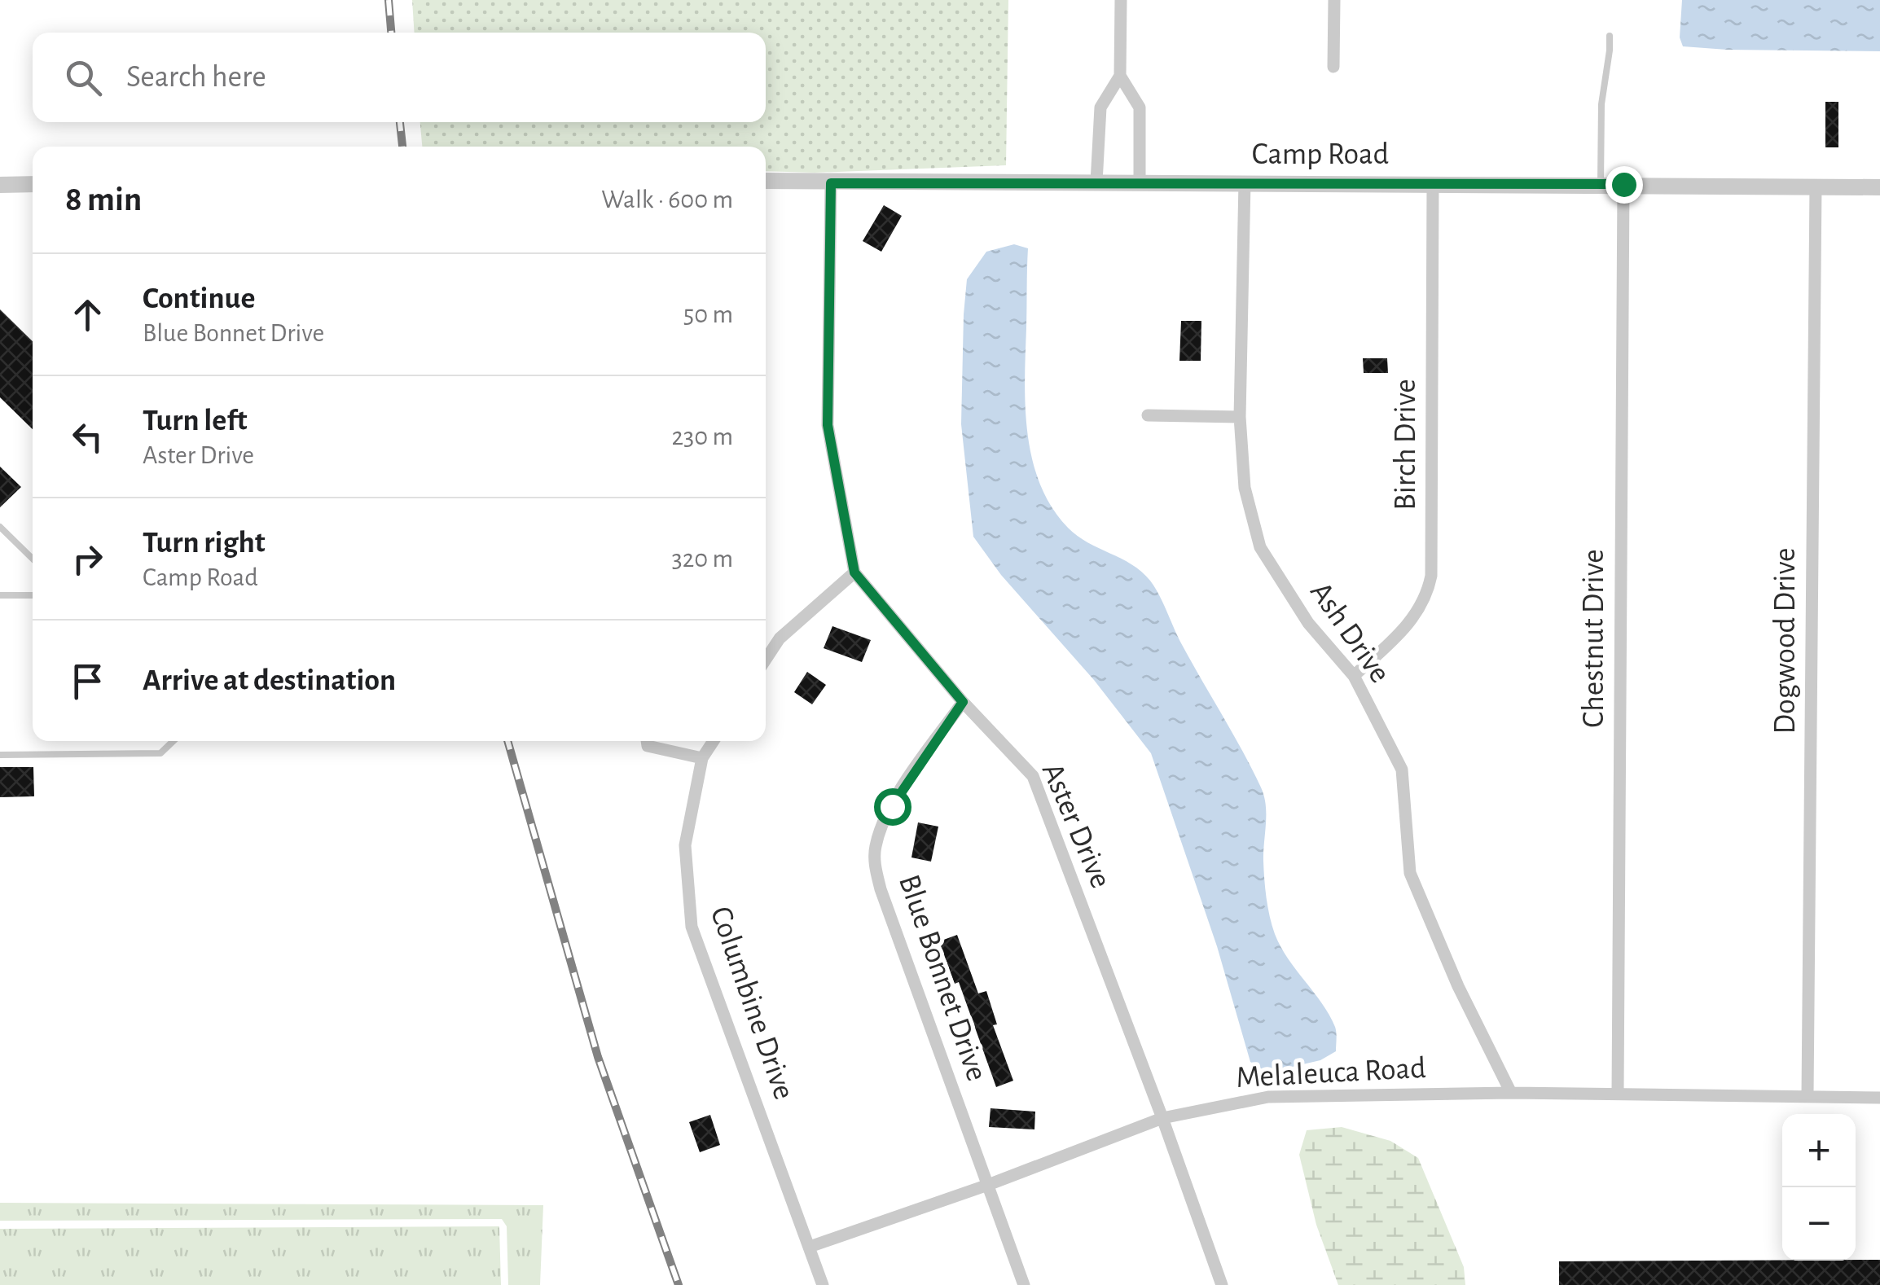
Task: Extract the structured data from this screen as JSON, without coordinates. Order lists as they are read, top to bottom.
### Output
{
  "streets": {
    "street": [
      "Camp Road",
      "Birch Drive",
      "Ash Drive",
      "Chestnut Drive",
      "Dogwood Drive",
      "Aster Drive",
      "Blue Bonnet Drive",
      "Columbine Drive",
      "Melaleuca Road"
    ]
  },
  "crossings": [
    ["Camp Road", "Birch Drive"],
    ["Camp Road", "Ash Drive"],
    ["Camp Road", "Chestnut Drive"],
    ["Camp Road", "Dogwood Drive"],
    ["Camp Road", "Aster Drive"],
    ["Birch Drive", "Ash Drive"],
    ["Ash Drive", "Melaleuca Road"],
    ["Chestnut Drive", "Melaleuca Road"],
    ["Dogwood Drive", "Melaleuca Road"],
    ["Aster Drive", "Blue Bonnet Drive"],
    ["Aster Drive", "Melaleuca Road"],
    ["Blue Bonnet Drive", "Melaleuca Road"],
    ["Columbine Drive", "Melaleuca Road"]
  ],
  "page": {
    "search": "Search here",
    "heading": ["8 min", "Walk · 600 m"],
    "list": [
      ["Continue", "Blue Bonnet Drive", "50 m"],
      ["Turn left", "Aster Drive", "230 m"],
      ["Turn right", "Camp Road", "320 m"],
      "Arrive at destination"
    ],
    "map_buttons": ["+", "−"]
  }
}
